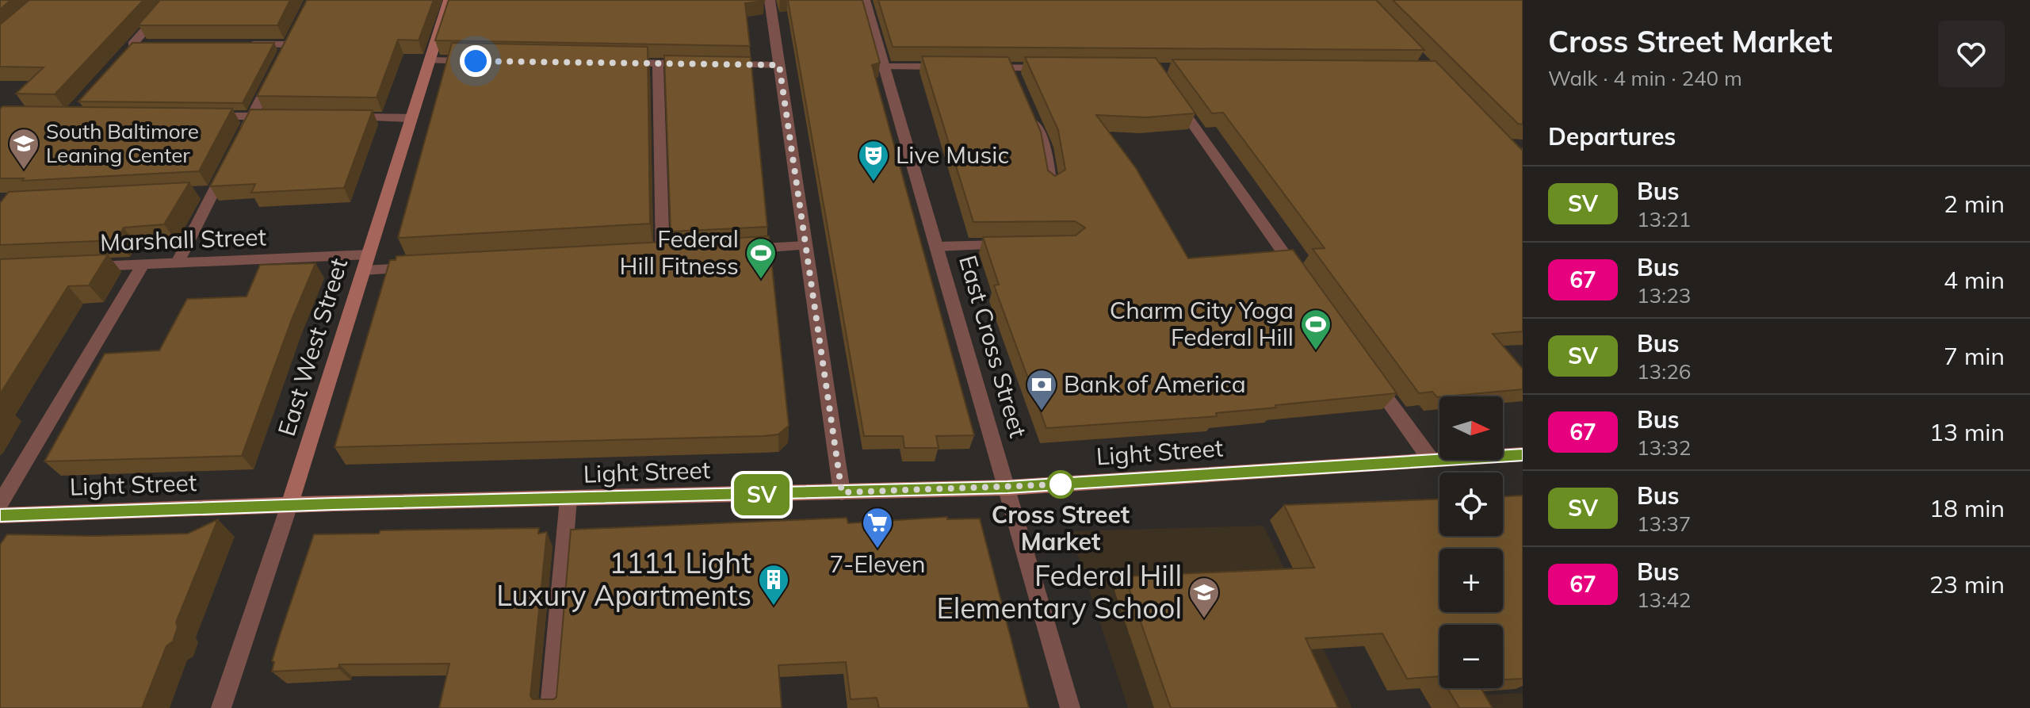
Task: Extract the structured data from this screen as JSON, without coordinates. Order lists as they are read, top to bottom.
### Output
{
  "streets": {
    "street": [
      "Marshall Street",
      "East Cross Street",
      "East West Street",
      "Light Street"
    ]
  },
  "crossings": [
    ["Marshall Street", "East West Street"],
    ["East Cross Street", "Light Street"],
    ["East West Street", "Light Street"]
  ],
  "places": {
    "school or university": ["South Baltimore Leaning Center", "Federal Hill Elementary School"],
    "theatre": ["Live Music"],
    "sports": ["Federal Hill Fitness", "Charm City Yoga Federal Hill"],
    "bank": ["Bank of America"],
    "other": ["Cross Street Market"],
    "supermarket": ["7-Eleven"],
    "building": ["1111 Light Luxury Apartments"]
  },
  "lines": ["bus line SV"],
  "north": "right",
  "page": {
    "on_map": "SV",
    "heading": [
      ["Cross Street Market", "Walk · 4 min · 240 m"],
      "Departures"
    ],
    "list": [
      {
        "mark": "SV",
        "name": "Bus",
        "note": "13:21",
        "value": "2 min"
      },
      {
        "mark": "67",
        "name": "Bus",
        "note": "13:23",
        "value": "4 min"
      },
      {
        "mark": "SV",
        "name": "Bus",
        "note": "13:26",
        "value": "7 min"
      },
      {
        "mark": "67",
        "name": "Bus",
        "note": "13:32",
        "value": "13 min"
      },
      {
        "mark": "SV",
        "name": "Bus",
        "note": "13:37",
        "value": "18 min"
      },
      {
        "mark": "67",
        "name": "Bus",
        "note": "13:42",
        "value": "23 min"
      }
    ],
    "map_buttons": ["+", "−"]
  }
}
